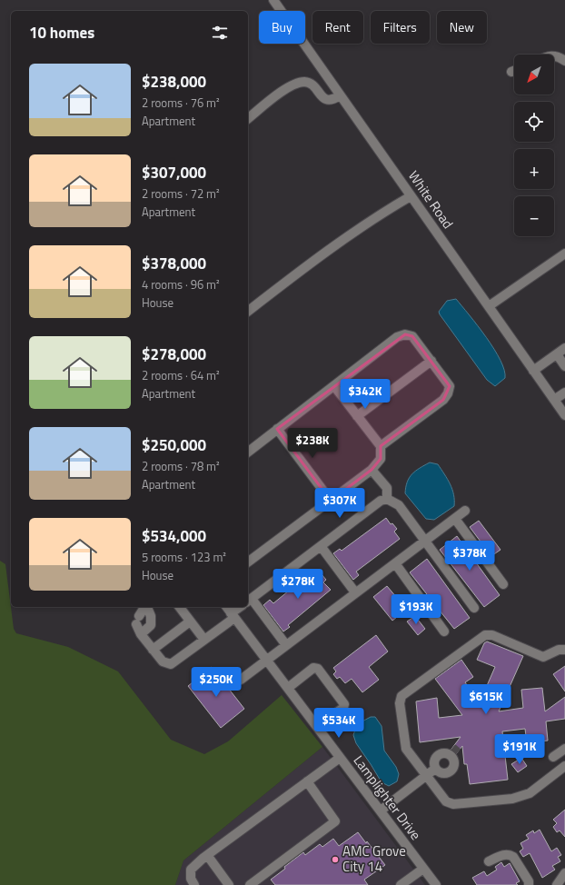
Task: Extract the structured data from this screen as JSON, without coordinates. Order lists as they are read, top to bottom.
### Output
{
  "streets": {
    "street": ["White Road", "Lamplighter Drive"]
  },
  "places": ["AMC Grove City 14"],
  "north": "bottom left",
  "page": {
    "chip": [
      "Buy",
      "Rent",
      "Filters",
      "New"
    ],
    "heading": "10 homes",
    "map_buttons": ["+", "−"],
    "list": [
      {
        "name": "$238,000",
        "note": "2 rooms · 76 m² · Apartment"
      },
      {
        "name": "$307,000",
        "note": "2 rooms · 72 m² · Apartment"
      },
      {
        "name": "$378,000",
        "note": "4 rooms · 96 m² · House"
      },
      {
        "name": "$278,000",
        "note": "2 rooms · 64 m² · Apartment"
      },
      {
        "name": "$250,000",
        "note": "2 rooms · 78 m² · Apartment"
      },
      {
        "name": "$534,000",
        "note": "5 rooms · 123 m² · House"
      }
    ],
    "price": [
      "$342K",
      "$238K",
      "$307K",
      "$378K",
      "$278K",
      "$193K",
      "$250K",
      "$615K",
      "$534K",
      "$191K"
    ]
  }
}
